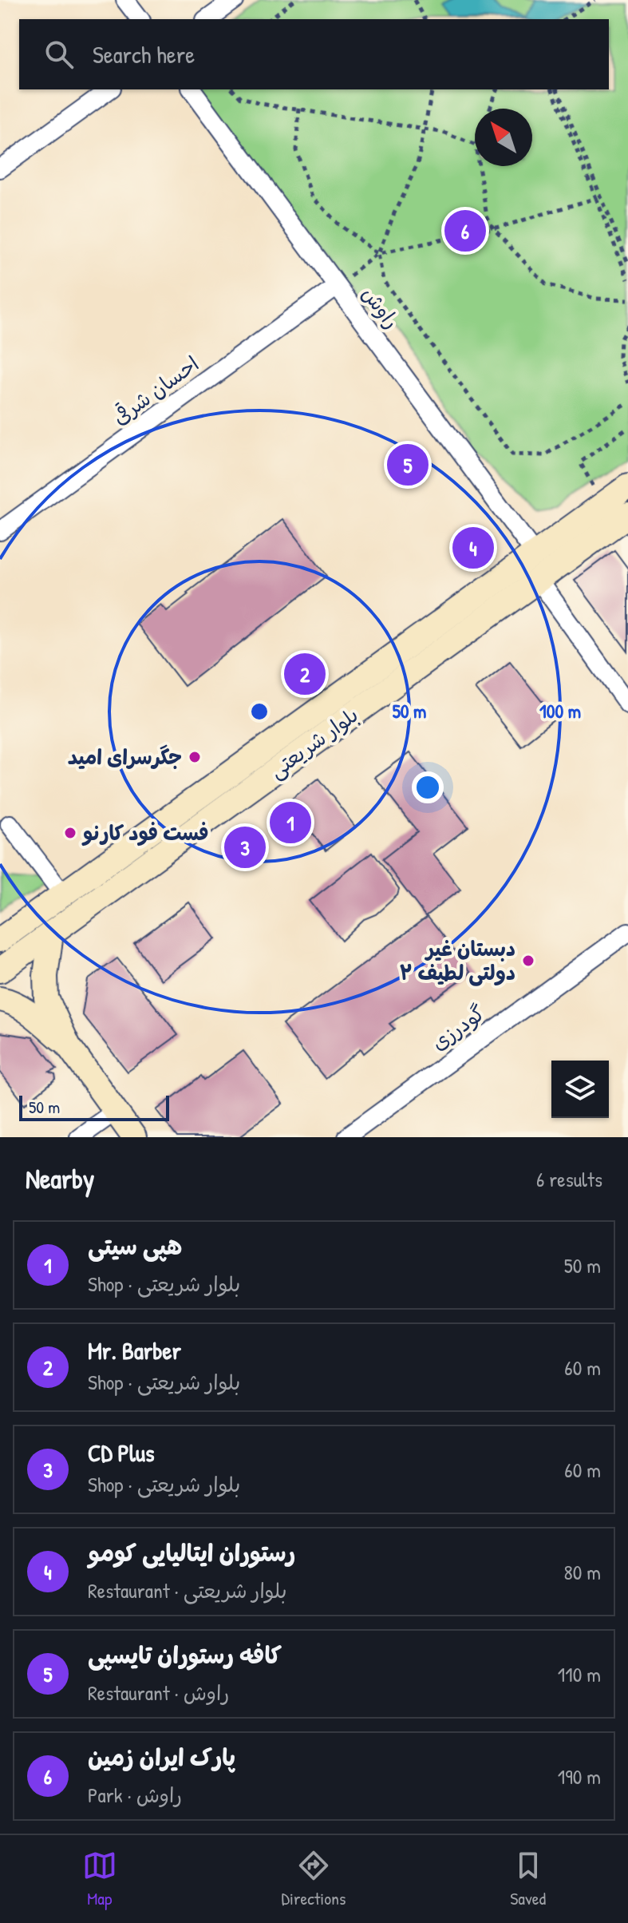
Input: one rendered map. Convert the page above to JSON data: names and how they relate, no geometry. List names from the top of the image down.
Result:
{
  "streets": {
    "main road": ["بلوار شریعتی"],
    "street": ["راوش", "احسان شرقی", "گودرزی"]
  },
  "crossings": [
    ["راوش", "احسان شرقی"],
    ["راوش", "بلوار شریعتی"]
  ],
  "places": ["جگرسرای امید", "فست فود کارنو", "دبستان غیر دولتی لطیف ۲"],
  "scale_bar": "50 m",
  "north": "top left",
  "page": {
    "search": "Search here",
    "pins": [
      "6",
      "5",
      "4",
      "2",
      "1",
      "3"
    ],
    "scale": "50 m",
    "heading": ["Nearby", "6 results"],
    "list": [
      {
        "mark": "1",
        "name": "هپی سیتی",
        "note": "Shop · بلوار شریعتی",
        "value": "50 m"
      },
      {
        "mark": "2",
        "name": "Mr. Barber",
        "note": "Shop · بلوار شریعتی",
        "value": "60 m"
      },
      {
        "mark": "3",
        "name": "CD Plus",
        "note": "Shop · بلوار شریعتی",
        "value": "60 m"
      },
      {
        "mark": "4",
        "name": "رستوران ایتالیایی کومو",
        "note": "Restaurant · بلوار شریعتی",
        "value": "80 m"
      },
      {
        "mark": "5",
        "name": "کافه رستوران تایسپی",
        "note": "Restaurant · راوش",
        "value": "110 m"
      },
      {
        "mark": "6",
        "name": "پارک ایران زمین",
        "note": "Park · راوش",
        "value": "190 m"
      }
    ],
    "nav": ["Map", "Directions", "Saved"]
  },
  "rings": ["50 m", "100 m"]
}
